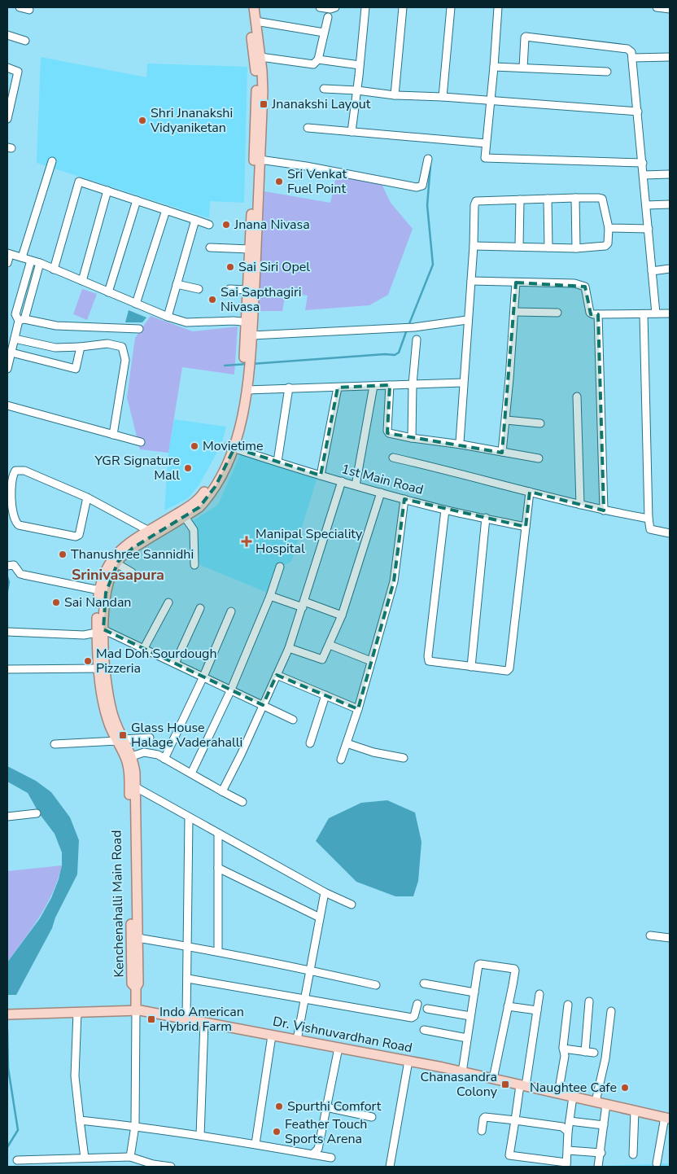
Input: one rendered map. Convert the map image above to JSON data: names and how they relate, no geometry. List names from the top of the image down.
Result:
{
  "streets": {
    "main road": ["Kenchenahalli Main Road", "Dr. Vishnuvardhan Road"],
    "street": ["1st Main Road"]
  },
  "crossings": [
    ["1st Main Road", "Kenchenahalli Main Road"]
  ],
  "districts": ["Srinivasapura"],
  "places": {
    "transit": [
      "Jnanakshi Layout",
      "Glass House Halage Vaderahalli",
      "Indo American Hybrid Farm",
      "Chanasandra Colony"
    ],
    "other": [
      "Shri Jnanakshi Vidyaniketan",
      "Sri Venkat Fuel Point",
      "Jnana Nivasa",
      "Sai Siri Opel",
      "Sai Sapthagiri Nivasa",
      "Movietime",
      "YGR Signature Mall",
      "Thanushree Sannidhi",
      "Sai Nandan",
      "Mad Doh Sourdough Pizzeria",
      "Naughtee Cafe",
      "Spurthi Comfort",
      "Feather Touch Sports Arena"
    ],
    "health": ["Manipal Speciality Hospital"]
  }
}
